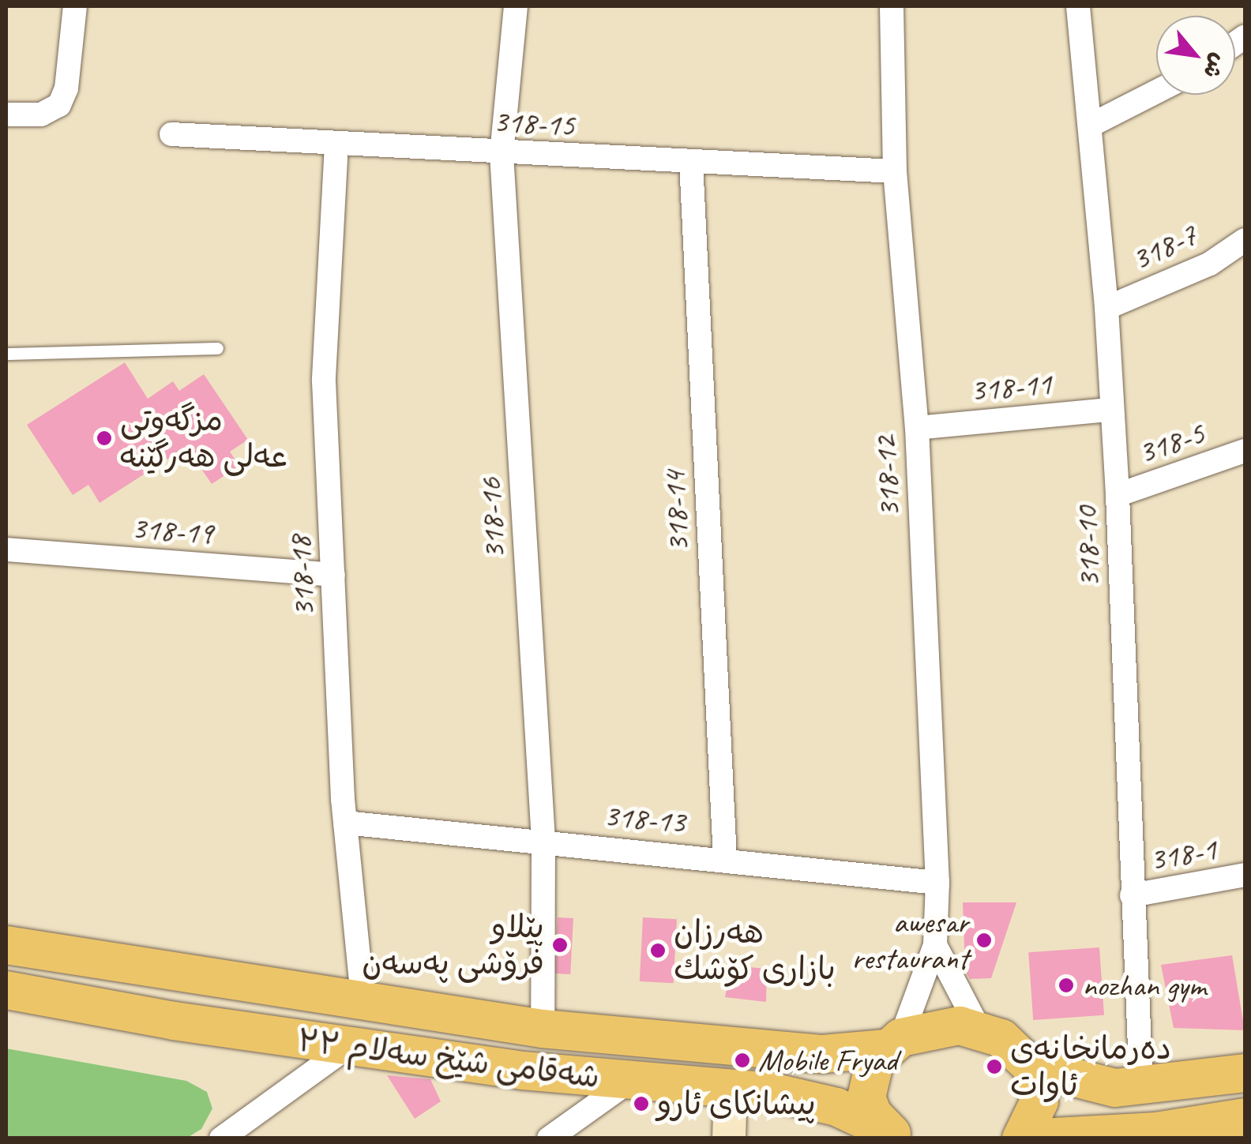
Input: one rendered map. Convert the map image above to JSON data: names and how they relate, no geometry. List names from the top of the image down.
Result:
{
  "streets": {
    "main road": ["شەقامی شێخ سەلام ٣٣"],
    "street": [
      "318-15",
      "318-7",
      "318-11",
      "318-5",
      "318-12",
      "318-14",
      "318-16",
      "318-19",
      "318-10",
      "318-18",
      "318-13",
      "318-1"
    ]
  },
  "crossings": [
    ["318-15", "318-12"],
    ["318-15", "318-14"],
    ["318-15", "318-16"],
    ["318-15", "318-18"],
    ["318-7", "318-10"],
    ["318-11", "318-12"],
    ["318-11", "318-10"],
    ["318-5", "318-10"],
    ["318-12", "318-13"],
    ["318-12", "شەقامی شێخ سەلام ٣٣"],
    ["318-14", "318-13"],
    ["318-16", "318-13"],
    ["318-16", "شەقامی شێخ سەلام ٣٣"],
    ["318-19", "318-18"],
    ["318-10", "318-1"],
    ["318-10", "شەقامی شێخ سەلام ٣٣"],
    ["318-18", "318-13"],
    ["318-18", "شەقامی شێخ سەلام ٣٣"]
  ],
  "places": [
    "مزگەوتی عەلی هەرگێنە",
    "awesar restaurant",
    "پێلاو فرۆشی پەسەن",
    "هەرزان بازاری کۆشك",
    "nozhan gym",
    "Mobile Fryad",
    "دەرمانخانەی ئاوات",
    "پیشانکای ئارو"
  ],
  "north": "bottom right"
}
